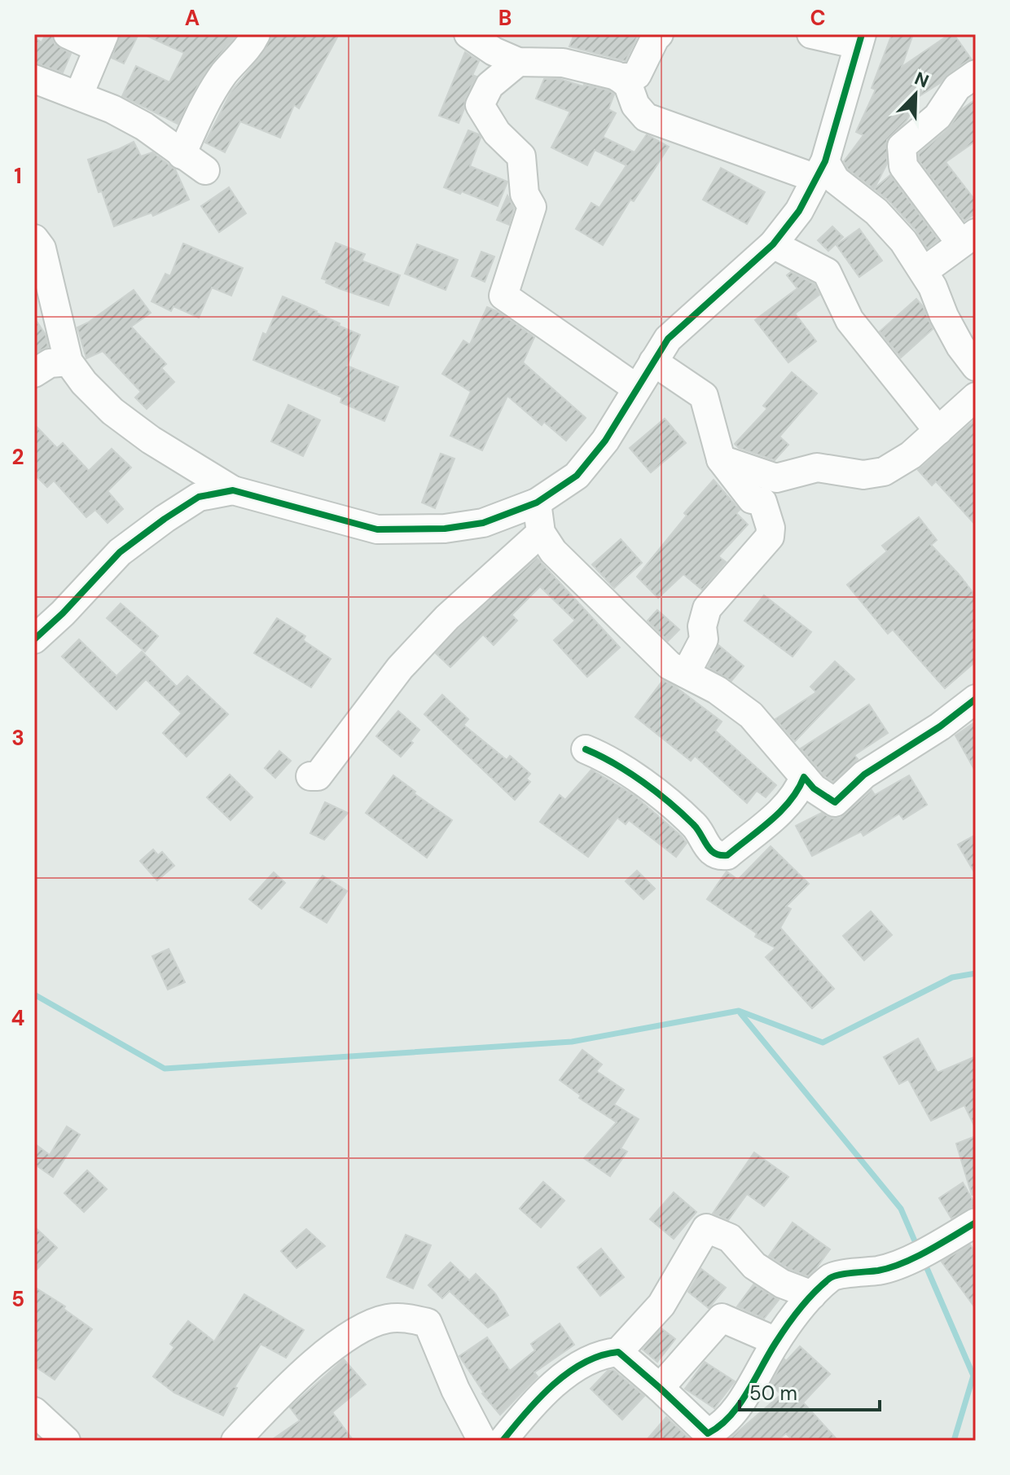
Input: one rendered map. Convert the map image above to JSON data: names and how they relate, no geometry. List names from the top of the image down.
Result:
{
  "scale_bar": "50 m",
  "north": "top right",
  "grid": {
    "columns": ["A", "B", "C"],
    "rows": [
      "1",
      "2",
      "3",
      "4",
      "5"
    ]
  }
}
